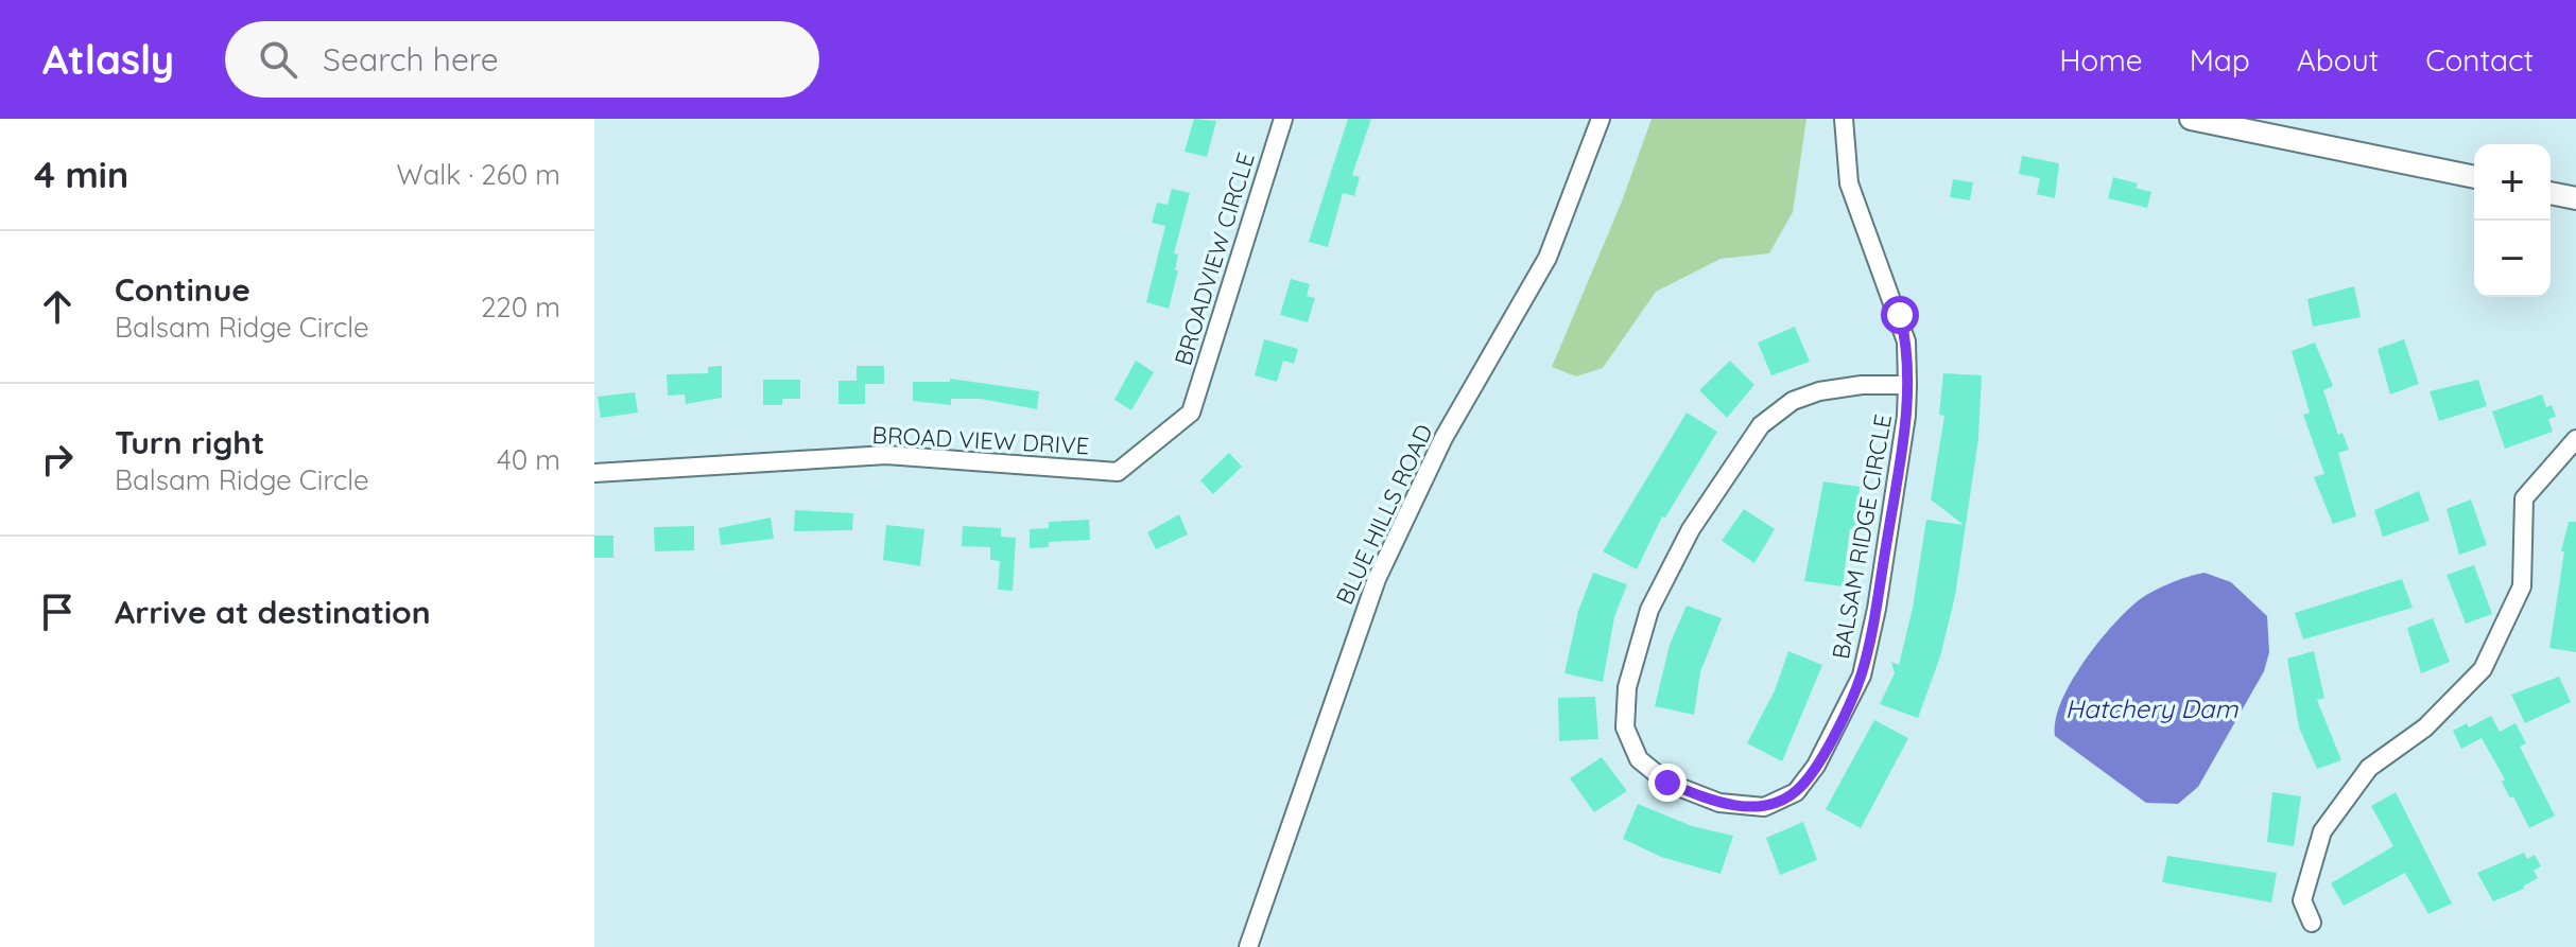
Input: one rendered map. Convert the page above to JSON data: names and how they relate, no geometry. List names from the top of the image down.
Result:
{
  "streets": {
    "street": [
      "BROADVIEW CIRCLE",
      "BROAD VIEW DRIVE",
      "BLUE HILLS ROAD",
      "BALSAM RIDGE CIRCLE"
    ]
  },
  "crossings": [
    ["BROADVIEW CIRCLE", "BROAD VIEW DRIVE"]
  ],
  "water": ["Hatchery Dam"],
  "page": {
    "header": "Atlasly",
    "search": "Search here",
    "nav": [
      "Home",
      "Map",
      "About",
      "Contact"
    ],
    "heading": ["4 min", "Walk · 260 m"],
    "map_buttons": ["+", "−"],
    "list": [
      ["Continue", "Balsam Ridge Circle", "220 m"],
      ["Turn right", "Balsam Ridge Circle", "40 m"],
      "Arrive at destination"
    ]
  }
}
